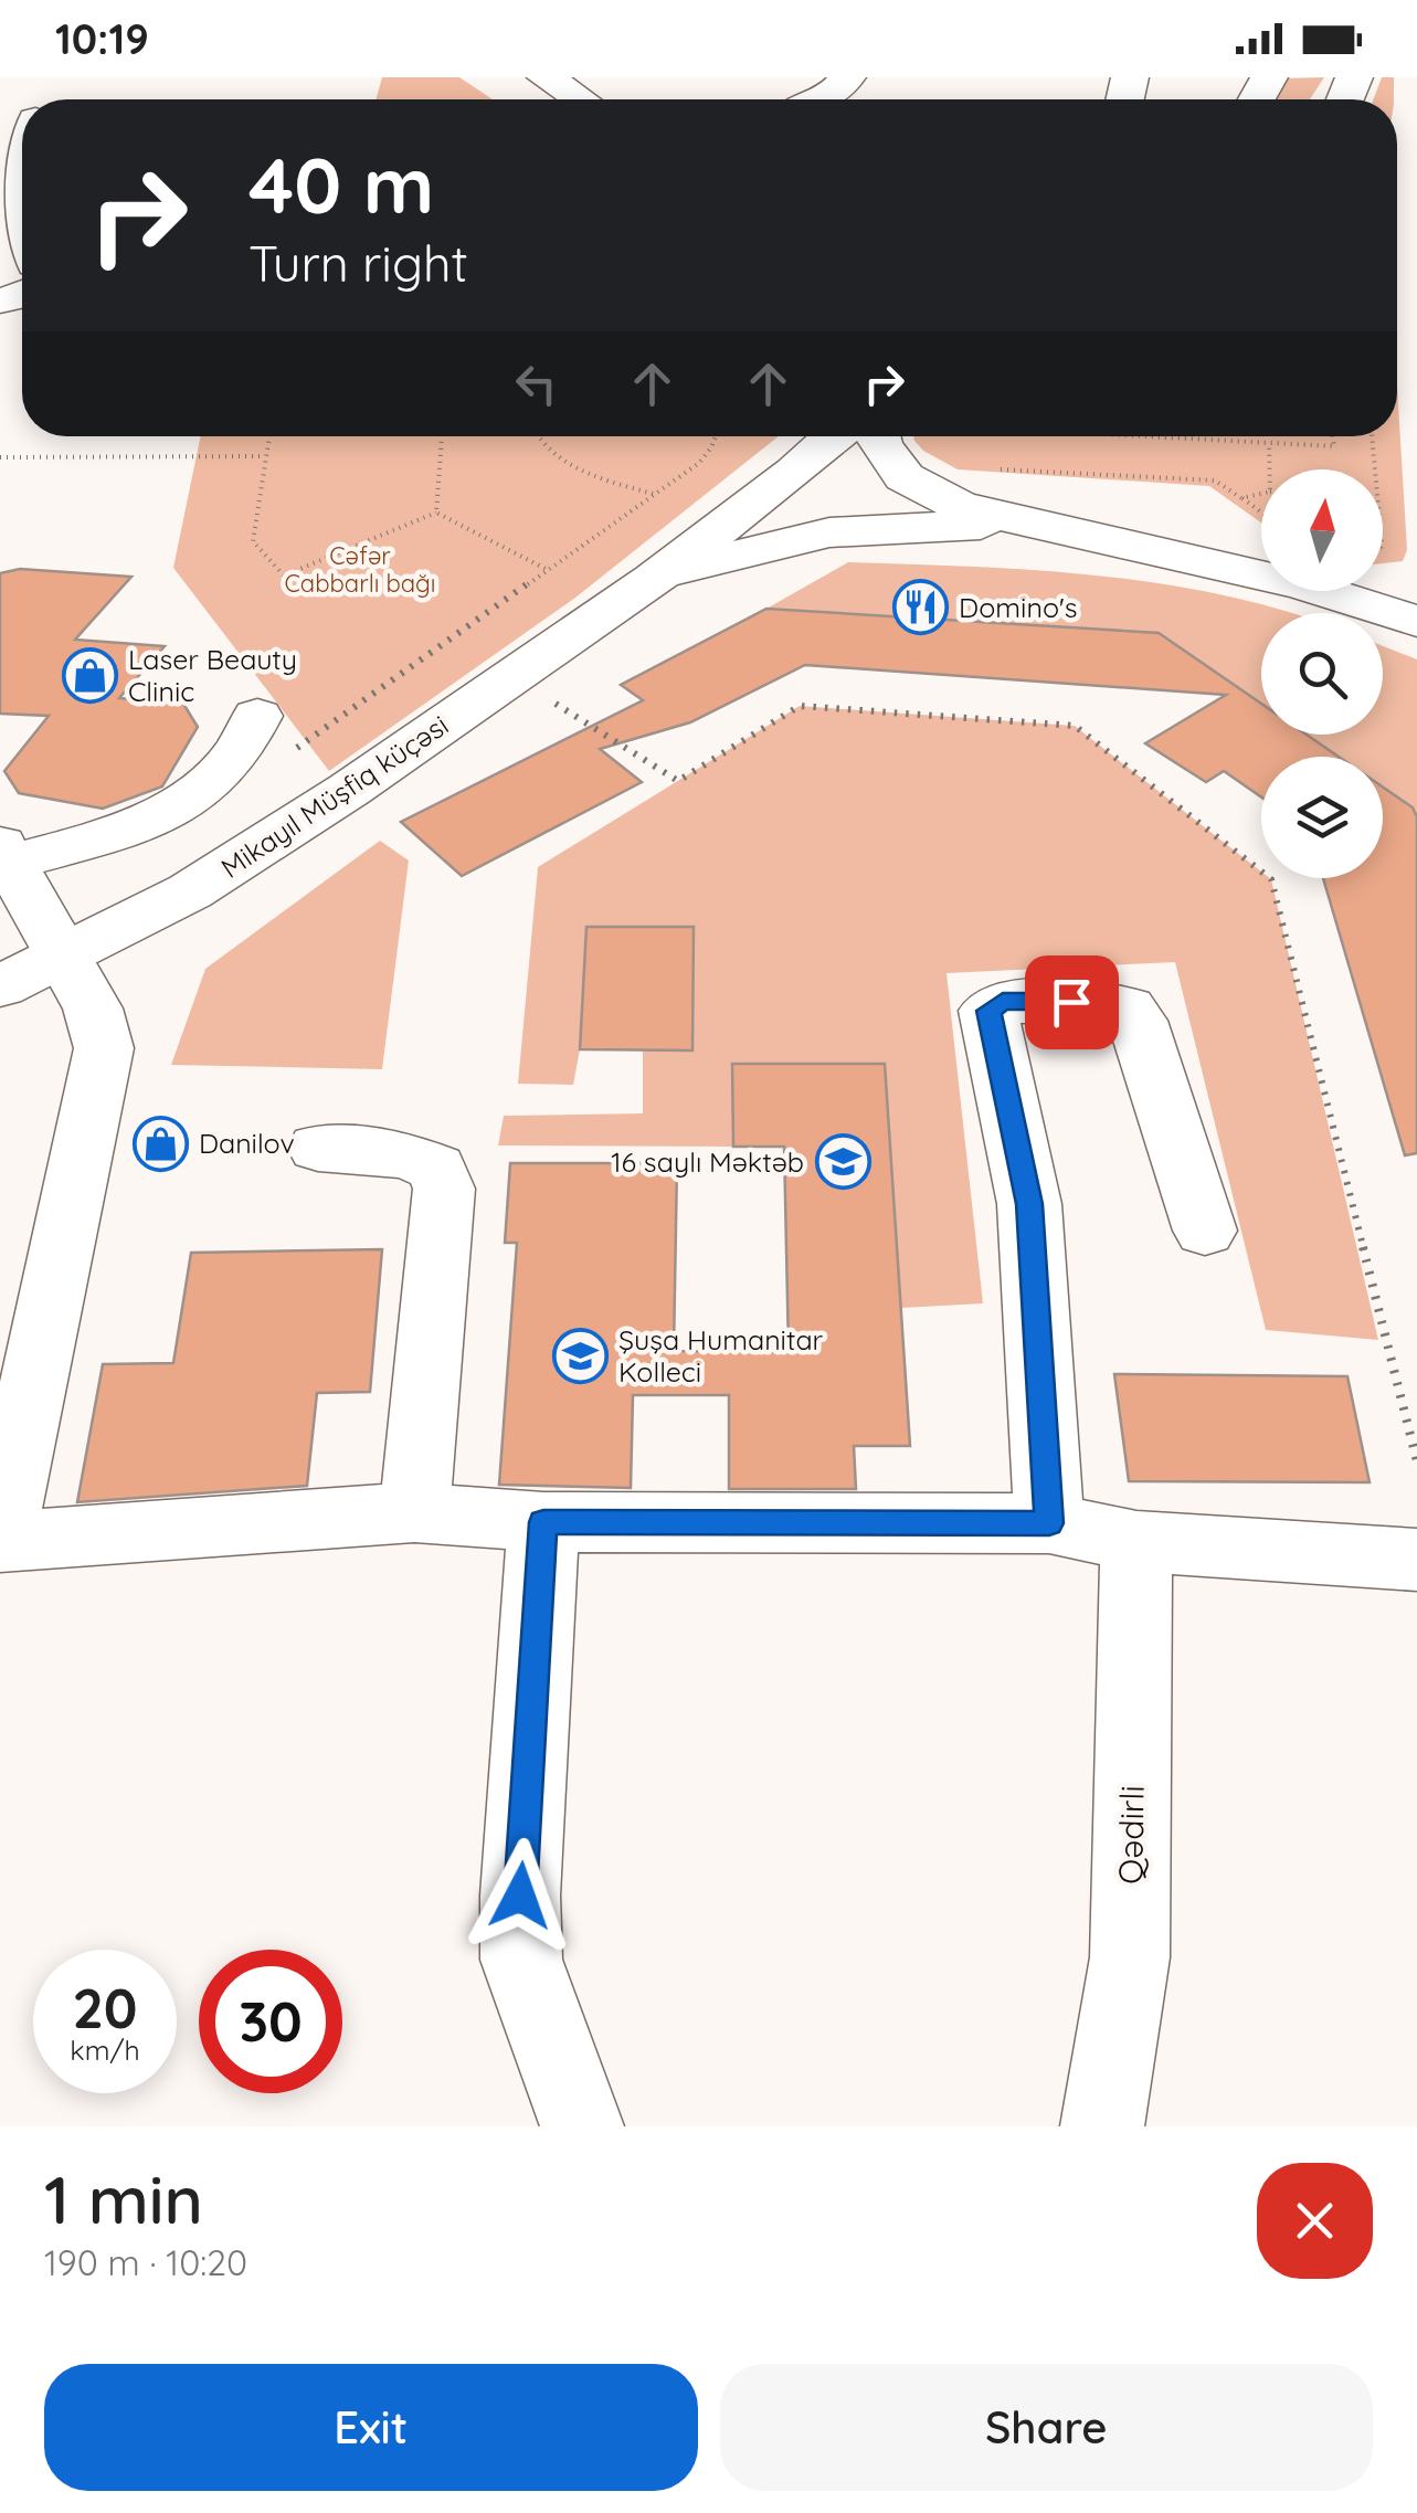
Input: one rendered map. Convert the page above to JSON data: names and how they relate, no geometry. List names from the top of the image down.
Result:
{
  "streets": {
    "main road": ["Mikayıl Müşfiq küçəsi", "Qədirli"]
  },
  "parks": ["Cəfər Cabbarlı bağı"],
  "places": {
    "restaurant": ["Domino's"],
    "shop": ["Laser Beauty Clinic", "Danilov"],
    "school or university": ["16 saylı Məktəb", "Şuşa Humanitar Kolleci"]
  },
  "north": "top",
  "page": {
    "status": "10:19",
    "turn": ["40 m", "Turn right"],
    "speed": "20 km/h",
    "limit": "30",
    "heading": ["1 min", "190 m · 10:20"],
    "buttons": ["Exit", "Share"]
  }
}
